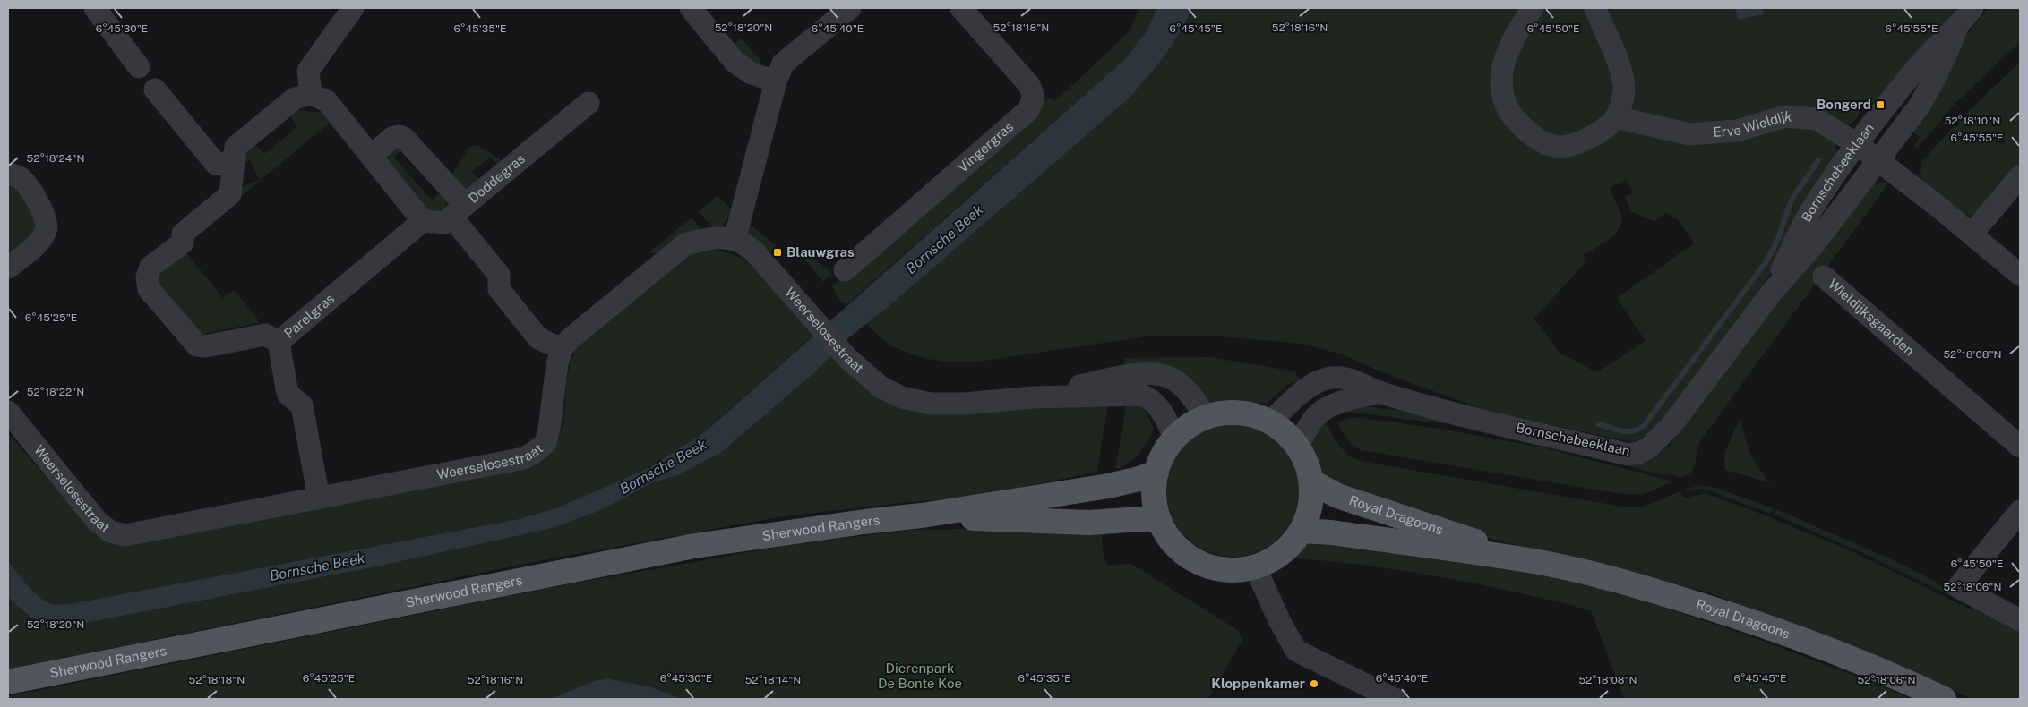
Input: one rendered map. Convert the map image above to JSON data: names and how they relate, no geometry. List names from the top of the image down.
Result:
{
  "streets": {
    "main road": ["Royal Dragoons", "Sherwood Rangers"],
    "street": [
      "Erve Wieldijk",
      "Vingergras",
      "Bornschebeeklaan",
      "Doddegras",
      "Parelgras",
      "Wieldijksgaarden",
      "Weerselosestraat"
    ]
  },
  "crossings": [
    ["Erve Wieldijk", "Bornschebeeklaan"],
    ["Bornschebeeklaan", "Weerselosestraat"],
    ["Bornschebeeklaan", "Royal Dragoons"],
    ["Bornschebeeklaan", "Sherwood Rangers"],
    ["Parelgras", "Weerselosestraat"],
    ["Weerselosestraat", "Royal Dragoons"],
    ["Weerselosestraat", "Sherwood Rangers"],
    ["Royal Dragoons", "Sherwood Rangers"]
  ],
  "water": ["Bornsche Beek"],
  "parks": ["Dierenpark De Bonte Koe"],
  "places": {
    "transit": ["Bongerd", "Blauwgras"],
    "other": ["Kloppenkamer"]
  },
  "coordinates": [
    "52°18'20\"N",
    "52°18'18\"N",
    "52°18'16\"N",
    "6°45'30\"E",
    "6°45'35\"E",
    "6°45'40\"E",
    "6°45'45\"E",
    "6°45'50\"E",
    "6°45'55\"E",
    "52°18'10\"N",
    "52°18'24\"N",
    "6°45'25\"E",
    "52°18'08\"N",
    "52°18'22\"N",
    "52°18'06\"N",
    "52°18'14\"N"
  ]
}
